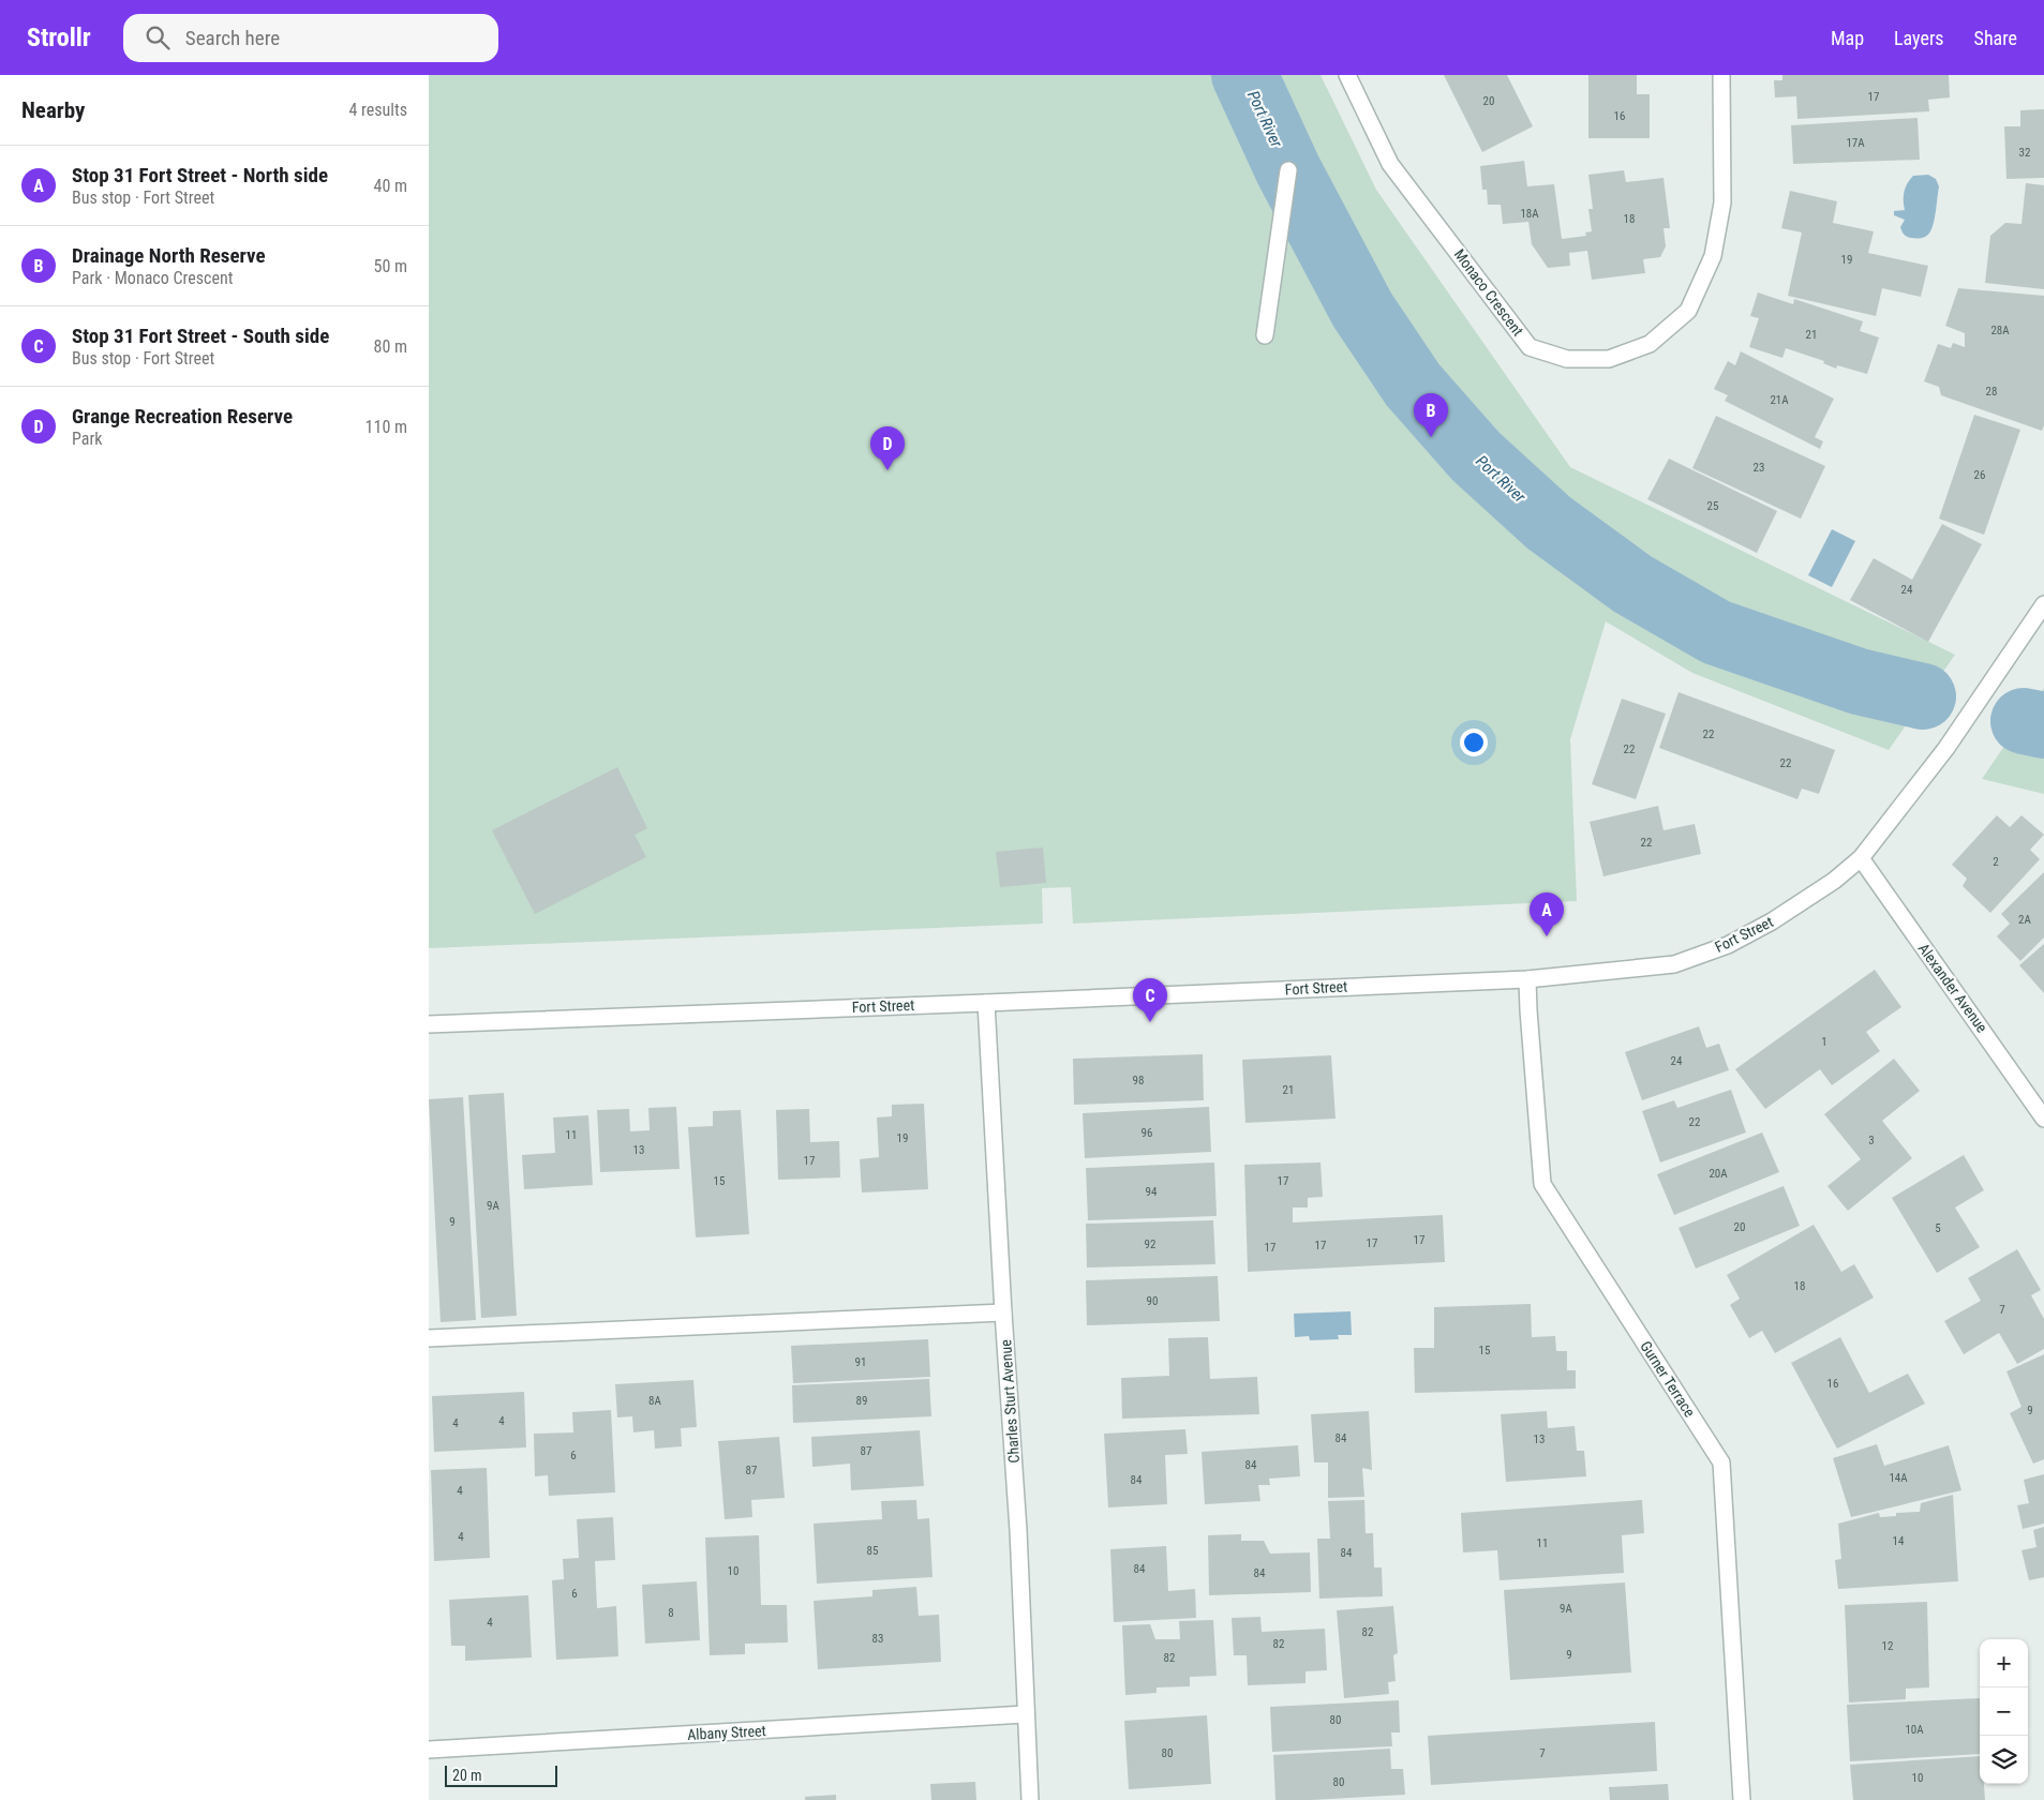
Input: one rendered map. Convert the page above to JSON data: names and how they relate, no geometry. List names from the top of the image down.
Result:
{
  "streets": {
    "street": [
      "Monaco Crescent",
      "Fort Street",
      "Alexander Avenue",
      "Gurner Terrace",
      "Charles Sturt Avenue",
      "Albany Street"
    ]
  },
  "crossings": [
    ["Fort Street", "Alexander Avenue"],
    ["Fort Street", "Gurner Terrace"],
    ["Fort Street", "Charles Sturt Avenue"],
    ["Charles Sturt Avenue", "Albany Street"]
  ],
  "water": ["Port River"],
  "house_numbers": [
    "17",
    "20",
    "16",
    "17A",
    "32",
    "18A",
    "18",
    "19",
    "28A",
    "21",
    "28",
    "21A",
    "23",
    "26",
    "25",
    "24",
    "22",
    "22",
    "22",
    "22",
    "2",
    "2A",
    "1",
    "24",
    "98",
    "21",
    "22",
    "96",
    "11",
    "19",
    "3",
    "13",
    "17",
    "20A",
    "15",
    "17",
    "94",
    "9A",
    "9",
    "20",
    "5",
    "17",
    "17",
    "92",
    "17",
    "17",
    "18",
    "90",
    "7",
    "15",
    "91",
    "16",
    "8A",
    "89",
    "9",
    "4",
    "4",
    "84",
    "13",
    "87",
    "6",
    "84",
    "87",
    "14A",
    "84",
    "4",
    "4",
    "14",
    "11",
    "85",
    "84",
    "84",
    "10",
    "84",
    "6",
    "9A",
    "8",
    "4",
    "82",
    "83",
    "82",
    "12",
    "9",
    "82",
    "80",
    "10A",
    "80",
    "7",
    "10",
    "80"
  ],
  "scale_bar": "20 m",
  "page": {
    "header": "Strollr",
    "search": "Search here",
    "nav": ["Map", "Layers", "Share"],
    "heading": ["Nearby", "4 results"],
    "list": [
      {
        "mark": "A",
        "name": "Stop 31 Fort Street - North side",
        "note": "Bus stop · Fort Street",
        "value": "40 m"
      },
      {
        "mark": "B",
        "name": "Drainage North Reserve",
        "note": "Park · Monaco Crescent",
        "value": "50 m"
      },
      {
        "mark": "C",
        "name": "Stop 31 Fort Street - South side",
        "note": "Bus stop · Fort Street",
        "value": "80 m"
      },
      {
        "mark": "D",
        "name": "Grange Recreation Reserve",
        "note": "Park",
        "value": "110 m"
      }
    ],
    "pins": [
      "B",
      "D",
      "A",
      "C"
    ],
    "map_buttons": ["+", "−"],
    "scale": "20 m"
  }
}
